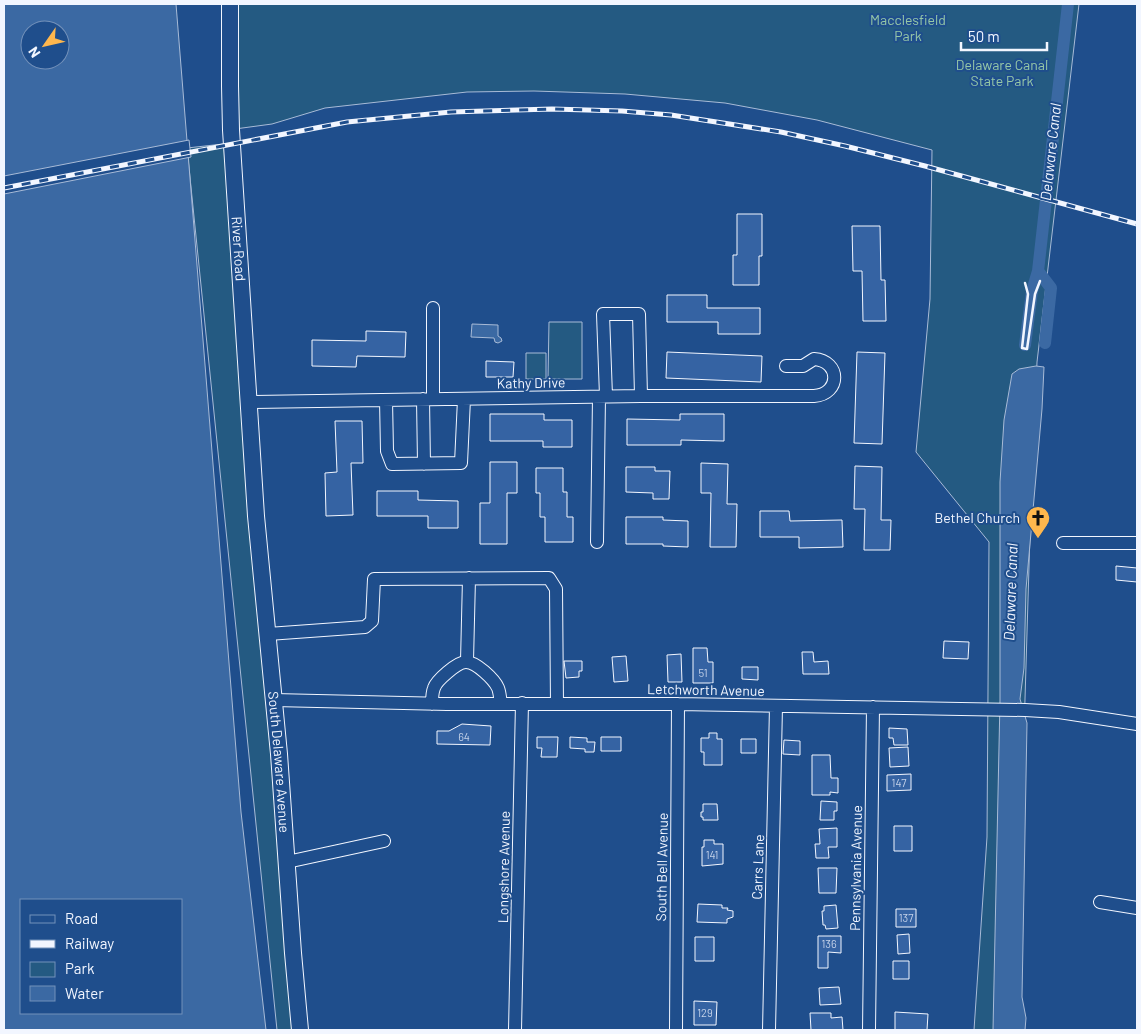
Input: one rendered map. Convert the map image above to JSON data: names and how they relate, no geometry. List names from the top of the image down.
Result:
{
  "streets": {
    "main road": ["River Road", "South Delaware Avenue"],
    "street": [
      "Kathy Drive",
      "Letchworth Avenue",
      "Longshore Avenue",
      "South Bell Avenue",
      "Carrs Lane",
      "Pennsylvania Avenue"
    ]
  },
  "crossings": [
    ["River Road", "Kathy Drive"],
    ["River Road", "South Delaware Avenue"],
    ["Letchworth Avenue", "South Delaware Avenue"],
    ["Letchworth Avenue", "Longshore Avenue"],
    ["Letchworth Avenue", "South Bell Avenue"],
    ["Letchworth Avenue", "Carrs Lane"],
    ["Letchworth Avenue", "Pennsylvania Avenue"]
  ],
  "water": ["Delaware Canal"],
  "parks": ["Macclesfield Park", "Delaware Canal State Park"],
  "places": {
    "church": ["Bethel Church"]
  },
  "house_numbers": [
    "51",
    "64",
    "147",
    "141",
    "137",
    "136",
    "129"
  ],
  "legend": [
    "Road",
    "Railway",
    "Park",
    "Water"
  ],
  "scale_bar": "50 m",
  "north": "bottom left"
}
